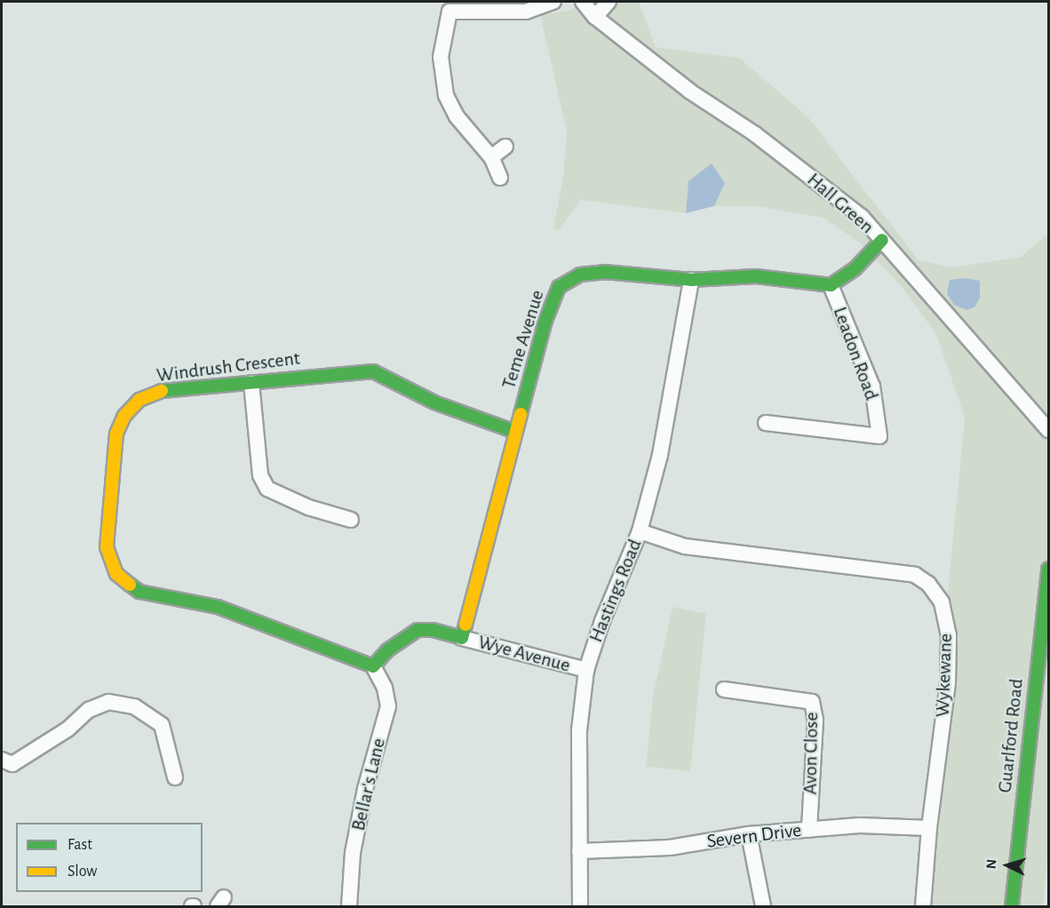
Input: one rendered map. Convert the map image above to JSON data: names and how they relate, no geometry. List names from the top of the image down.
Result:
{
  "streets": {
    "street": [
      "Hall Green",
      "Teme Avenue",
      "Leadon Road",
      "Windrush Crescent",
      "Hastings Road",
      "Wye Avenue",
      "Wykewane",
      "Guarlford Road",
      "Avon Close",
      "Bellar's Lane",
      "Severn Drive"
    ]
  },
  "crossings": [
    ["Teme Avenue", "Leadon Road"],
    ["Teme Avenue", "Windrush Crescent"],
    ["Teme Avenue", "Hastings Road"],
    ["Teme Avenue", "Wye Avenue"],
    ["Windrush Crescent", "Bellar's Lane"],
    ["Hastings Road", "Wye Avenue"],
    ["Hastings Road", "Wykewane"],
    ["Hastings Road", "Severn Drive"],
    ["Wykewane", "Severn Drive"],
    ["Avon Close", "Severn Drive"]
  ],
  "legend": ["Fast", "Slow"],
  "north": "left"
}
